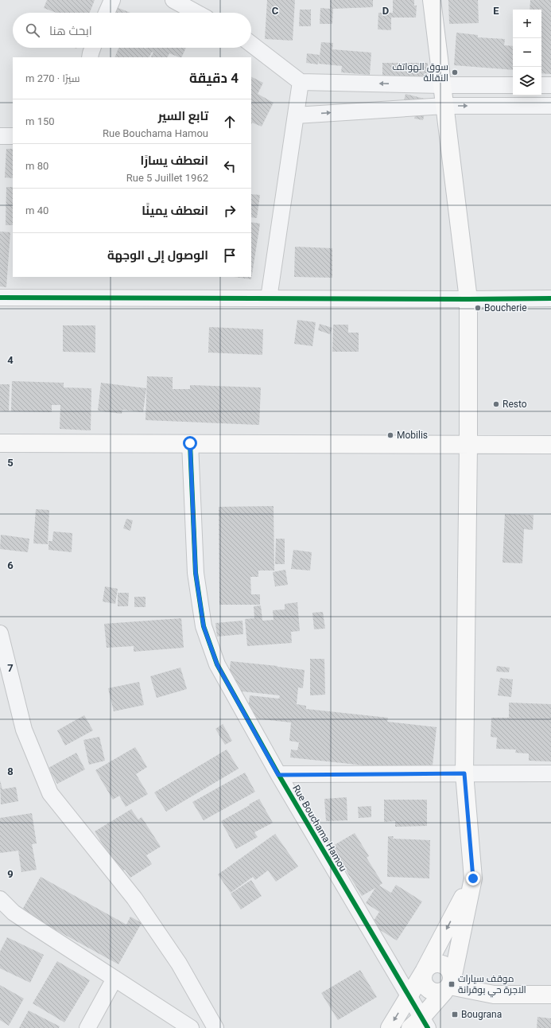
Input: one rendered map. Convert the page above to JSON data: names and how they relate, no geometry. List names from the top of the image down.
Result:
{
  "streets": {
    "street": ["Rue Bouchama Hamou"]
  },
  "places": {
    "other": [
      "سوق الهواتف النقالة",
      "Boucherie",
      "Resto",
      "Mobilis"
    ],
    "transit": ["موقف سيارات الاجرة حي بوقرانة", "Bougrana"]
  },
  "page": {
    "map_buttons": ["+", "−"],
    "search": "ابحث هنا",
    "heading": ["4 دقيقة", "سيرًا · 270 m"],
    "list": [
      ["تابع السير", "Rue Bouchama Hamou", "150 m"],
      ["انعطف يسارًا", "Rue 5 Juillet 1962", "80 m"],
      ["انعطف يمينًا", "40 m"],
      "الوصول إلى الوجهة"
    ]
  },
  "grid": {
    "columns": ["C", "D", "E"],
    "rows": [
      "4",
      "5",
      "6",
      "7",
      "8",
      "9"
    ]
  }
}
